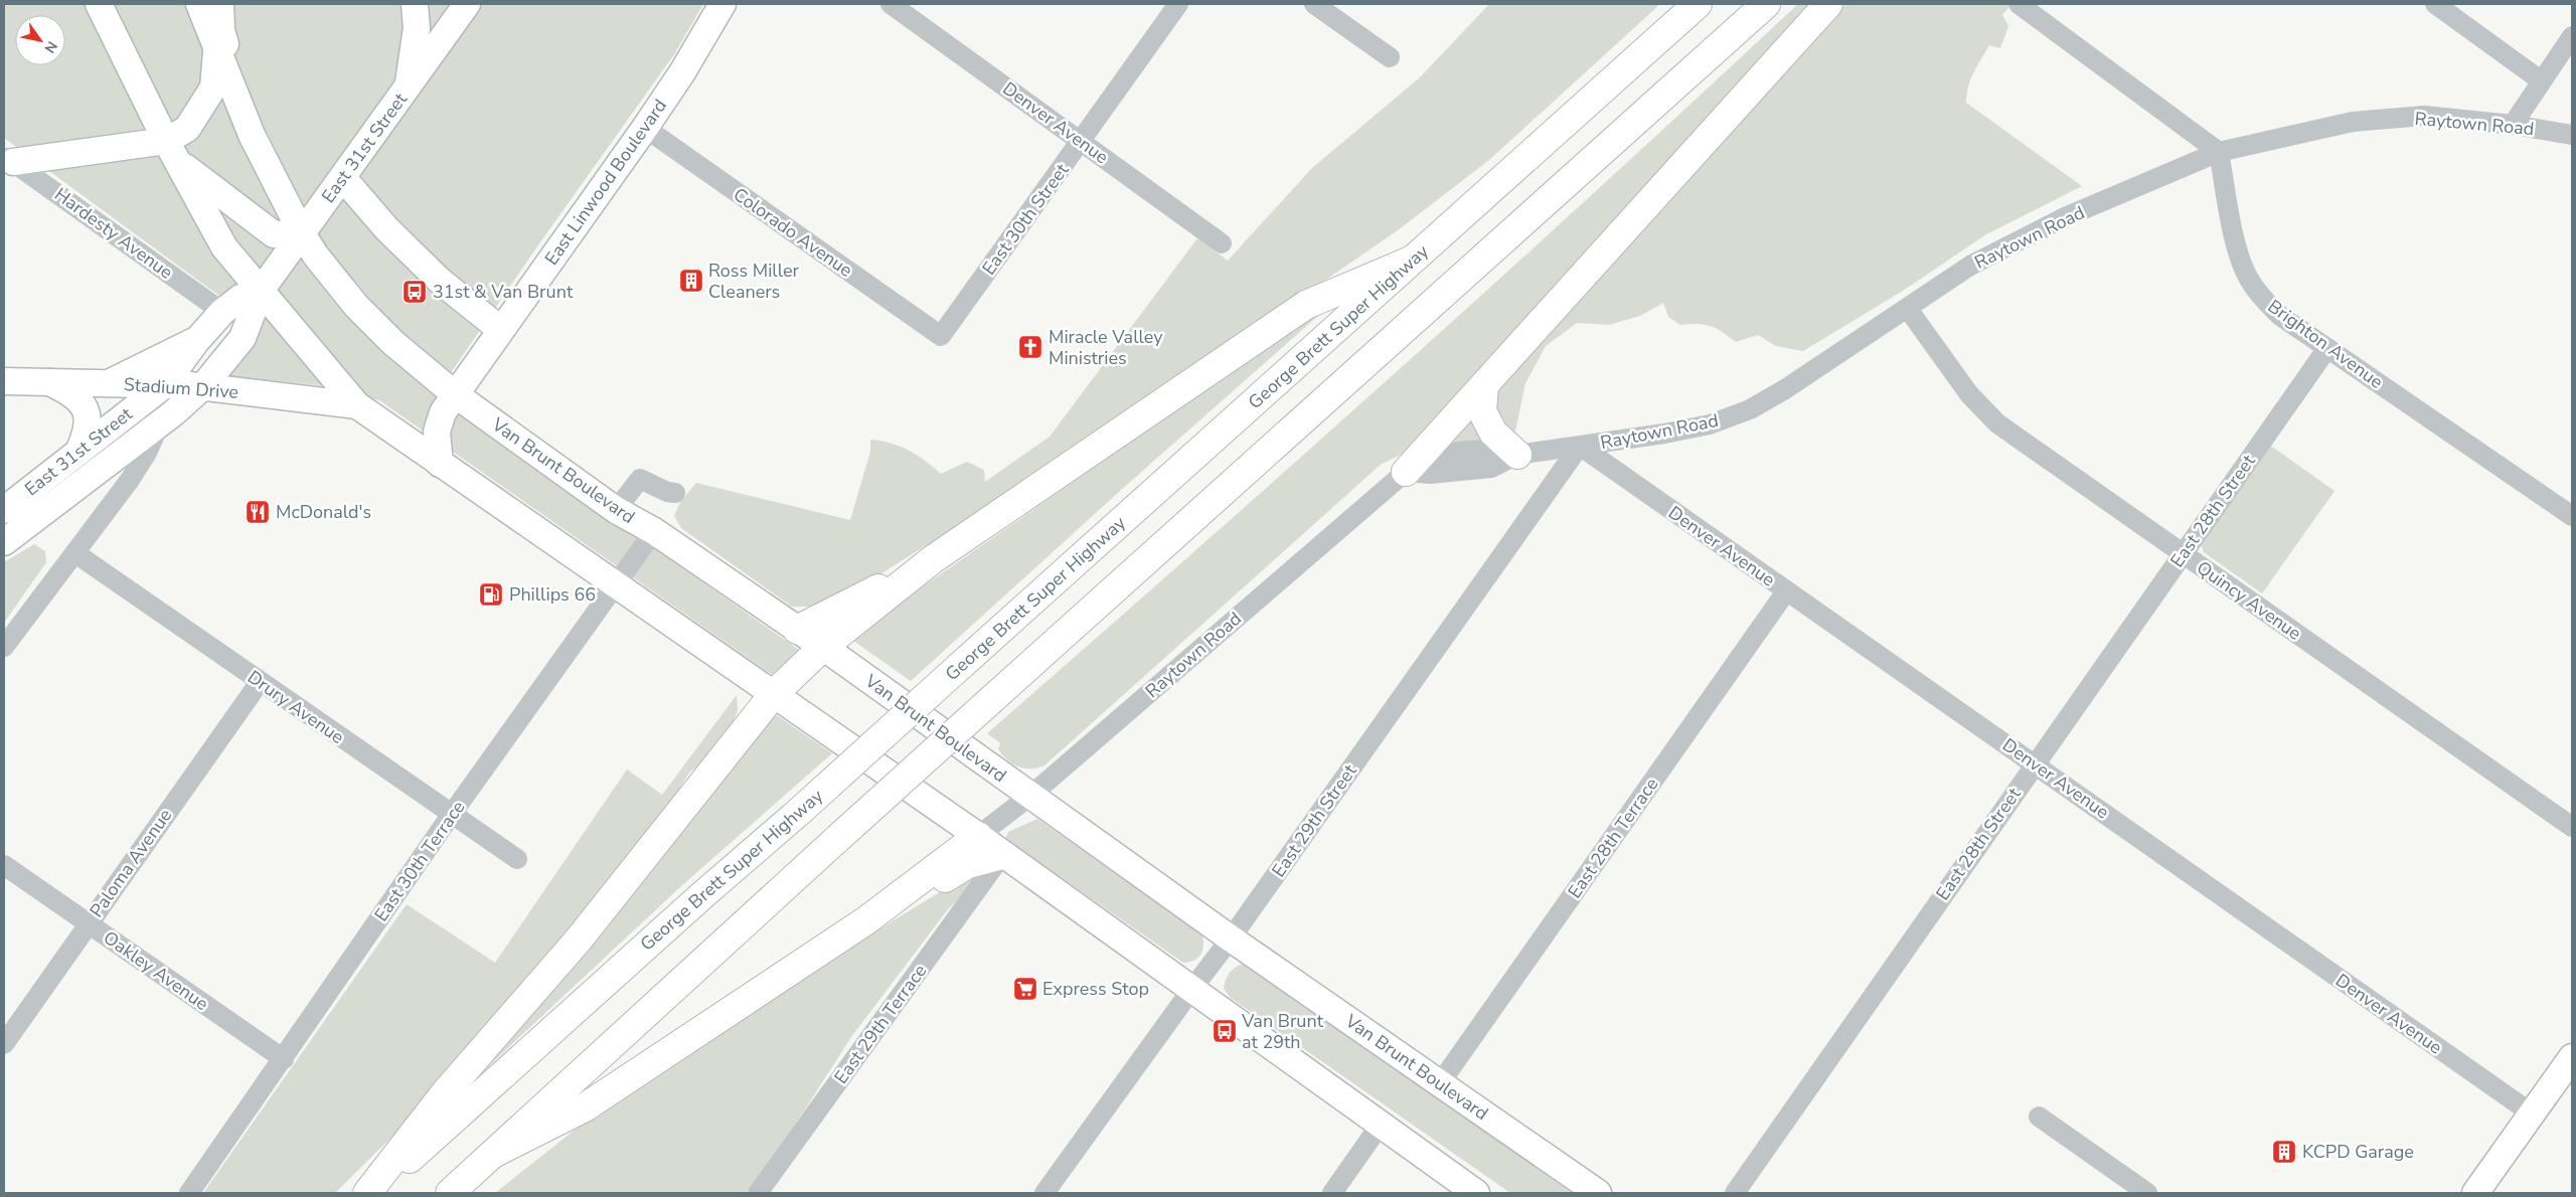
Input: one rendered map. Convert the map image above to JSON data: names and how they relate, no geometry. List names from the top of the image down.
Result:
{
  "streets": {
    "highway": ["George Brett Super Highway"],
    "main road": [
      "East 31st Street",
      "East Linwood Boulevard",
      "Stadium Drive",
      "Van Brunt Boulevard"
    ],
    "street": [
      "Denver Avenue",
      "Raytown Road",
      "East 30th Street",
      "Colorado Avenue",
      "Hardesty Avenue",
      "Brighton Avenue",
      "East 28th Street",
      "Quincy Avenue",
      "Drury Avenue",
      "East 29th Street",
      "East 28th Terrace",
      "East 30th Terrace",
      "Paloma Avenue",
      "Oakley Avenue",
      "East 29th Terrace"
    ]
  },
  "crossings": [
    ["Denver Avenue", "Raytown Road"],
    ["Denver Avenue", "East 30th Street"],
    ["Denver Avenue", "East 28th Street"],
    ["Denver Avenue", "East 29th Street"],
    ["Denver Avenue", "East 28th Terrace"],
    ["Raytown Road", "Brighton Avenue"],
    ["Raytown Road", "Van Brunt Boulevard"],
    ["Raytown Road", "Quincy Avenue"],
    ["Raytown Road", "East 29th Street"],
    ["East 31st Street", "Hardesty Avenue"],
    ["East 31st Street", "Stadium Drive"],
    ["East 31st Street", "Van Brunt Boulevard"],
    ["East 31st Street", "Drury Avenue"],
    ["East Linwood Boulevard", "Colorado Avenue"],
    ["East Linwood Boulevard", "Van Brunt Boulevard"],
    ["East 30th Street", "Colorado Avenue"],
    ["Brighton Avenue", "East 28th Street"],
    ["Van Brunt Boulevard", "East 29th Street"],
    ["Van Brunt Boulevard", "East 28th Terrace"],
    ["Van Brunt Boulevard", "East 30th Terrace"],
    ["East 28th Street", "Quincy Avenue"],
    ["Drury Avenue", "East 30th Terrace"],
    ["Drury Avenue", "Paloma Avenue"],
    ["East 30th Terrace", "Oakley Avenue"],
    ["Paloma Avenue", "Oakley Avenue"]
  ],
  "places": {
    "building": ["Ross Miller Cleaners", "KCPD Garage"],
    "bus stop": ["31st & Van Brunt", "Van Brunt at 29th"],
    "church": ["Miracle Valley Ministries"],
    "restaurant": ["McDonald's"],
    "fuel station": ["Phillips 66"],
    "supermarket": ["Express Stop"]
  },
  "north": "bottom right"
}
